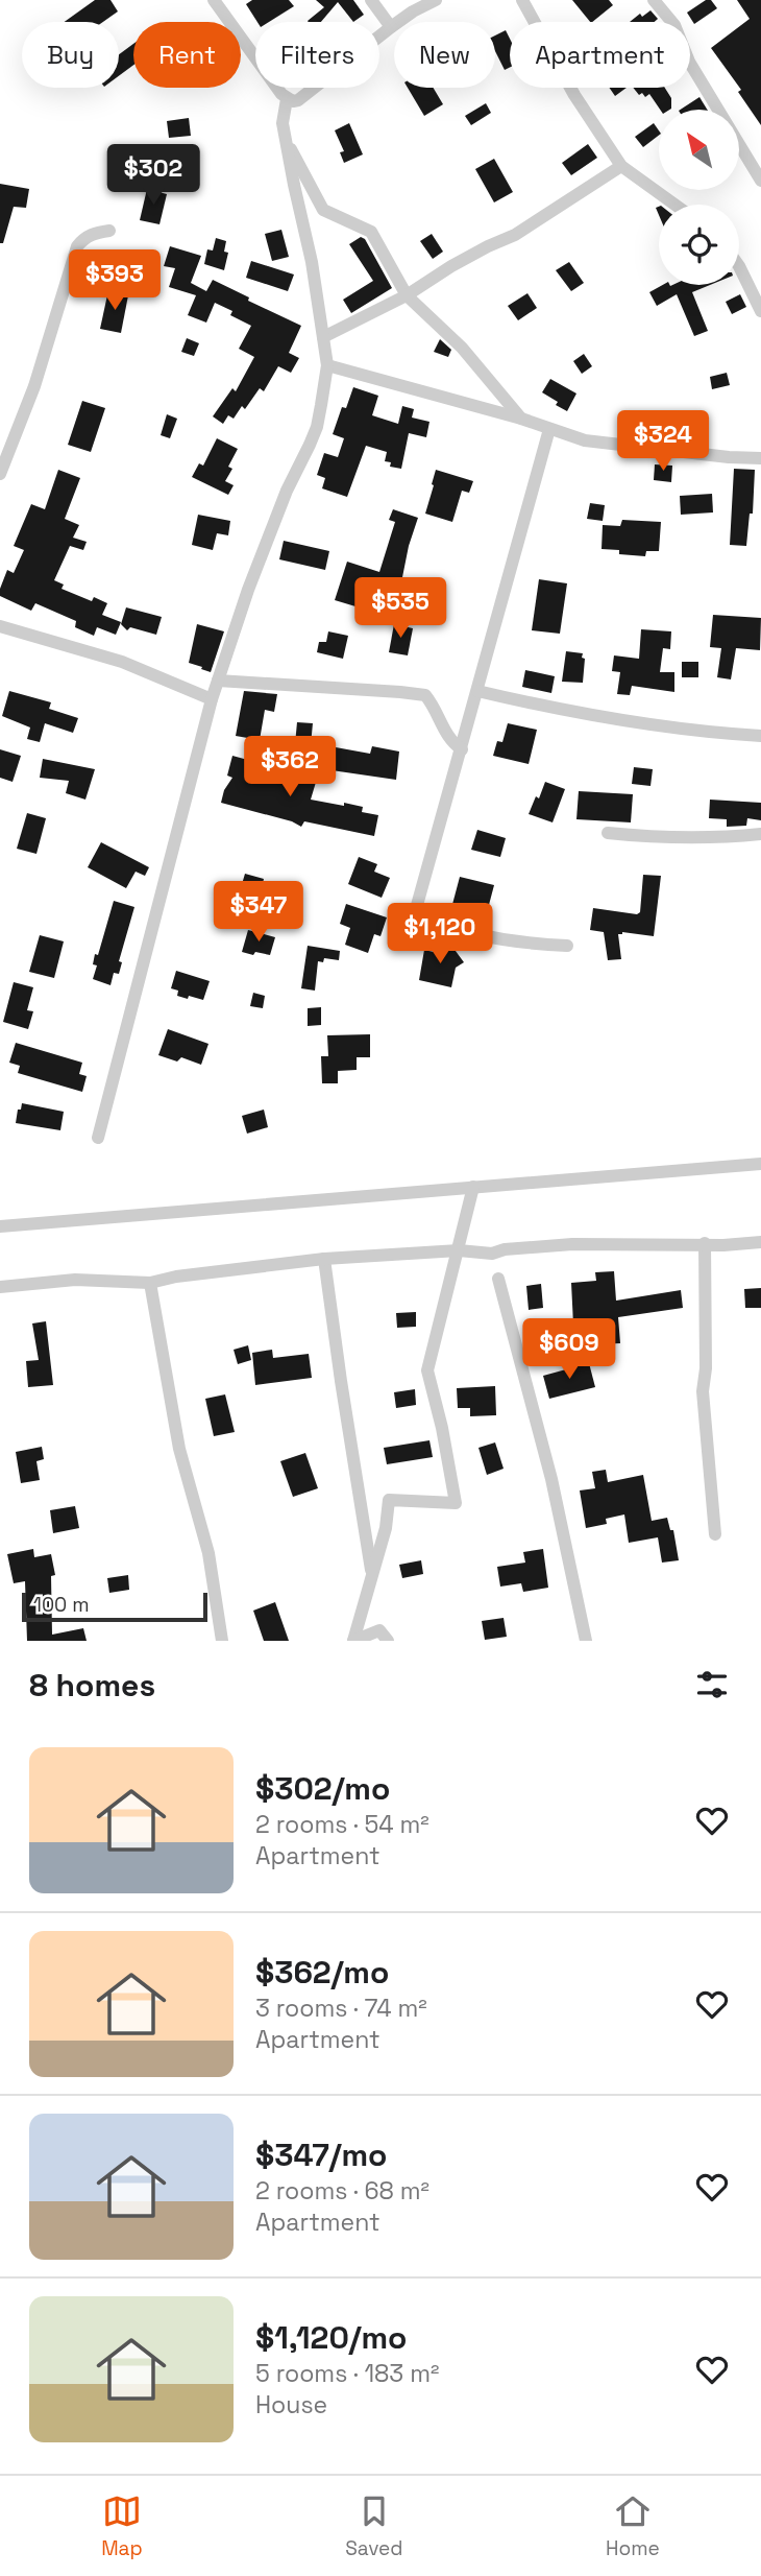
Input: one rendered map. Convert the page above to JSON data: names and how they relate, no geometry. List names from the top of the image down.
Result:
{
  "scale_bar": "100 m",
  "north": "top left",
  "page": {
    "chip": [
      "Buy",
      "Rent",
      "Filters",
      "New",
      "Apartment"
    ],
    "price": [
      "$302",
      "$393",
      "$324",
      "$535",
      "$362",
      "$347",
      "$1,120",
      "$609"
    ],
    "scale": "100 m",
    "heading": "8 homes",
    "list": [
      {
        "name": "$302/mo",
        "note": "2 rooms · 54 m² · Apartment"
      },
      {
        "name": "$362/mo",
        "note": "3 rooms · 74 m² · Apartment"
      },
      {
        "name": "$347/mo",
        "note": "2 rooms · 68 m² · Apartment"
      },
      {
        "name": "$1,120/mo",
        "note": "5 rooms · 183 m² · House"
      }
    ],
    "tabs": ["Map", "Saved", "Home"]
  }
}
